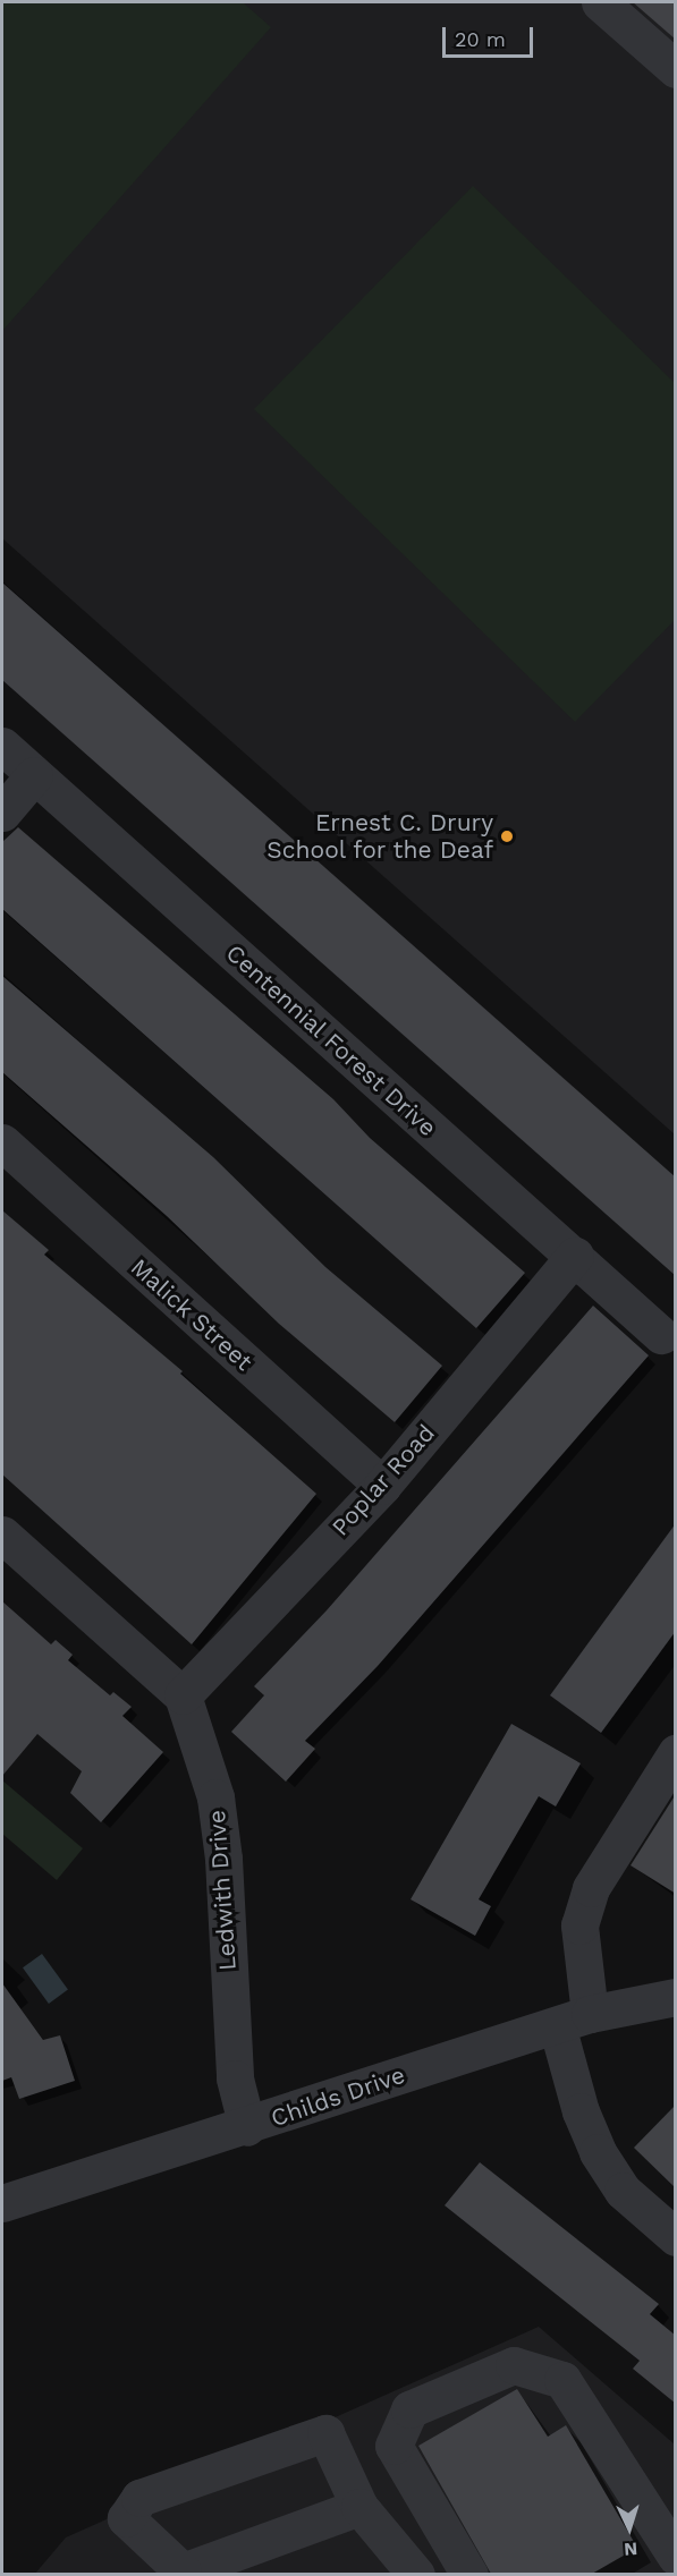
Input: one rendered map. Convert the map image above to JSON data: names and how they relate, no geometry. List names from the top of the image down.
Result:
{
  "streets": {
    "street": [
      "Centennial Forest Drive",
      "Malick Street",
      "Poplar Road",
      "Ledwith Drive",
      "Childs Drive"
    ]
  },
  "crossings": [
    ["Centennial Forest Drive", "Poplar Road"],
    ["Malick Street", "Poplar Road"],
    ["Poplar Road", "Ledwith Drive"],
    ["Ledwith Drive", "Childs Drive"]
  ],
  "places": ["Ernest C. Drury School for the Deaf"],
  "scale_bar": "20 m",
  "north": "bottom"
}
